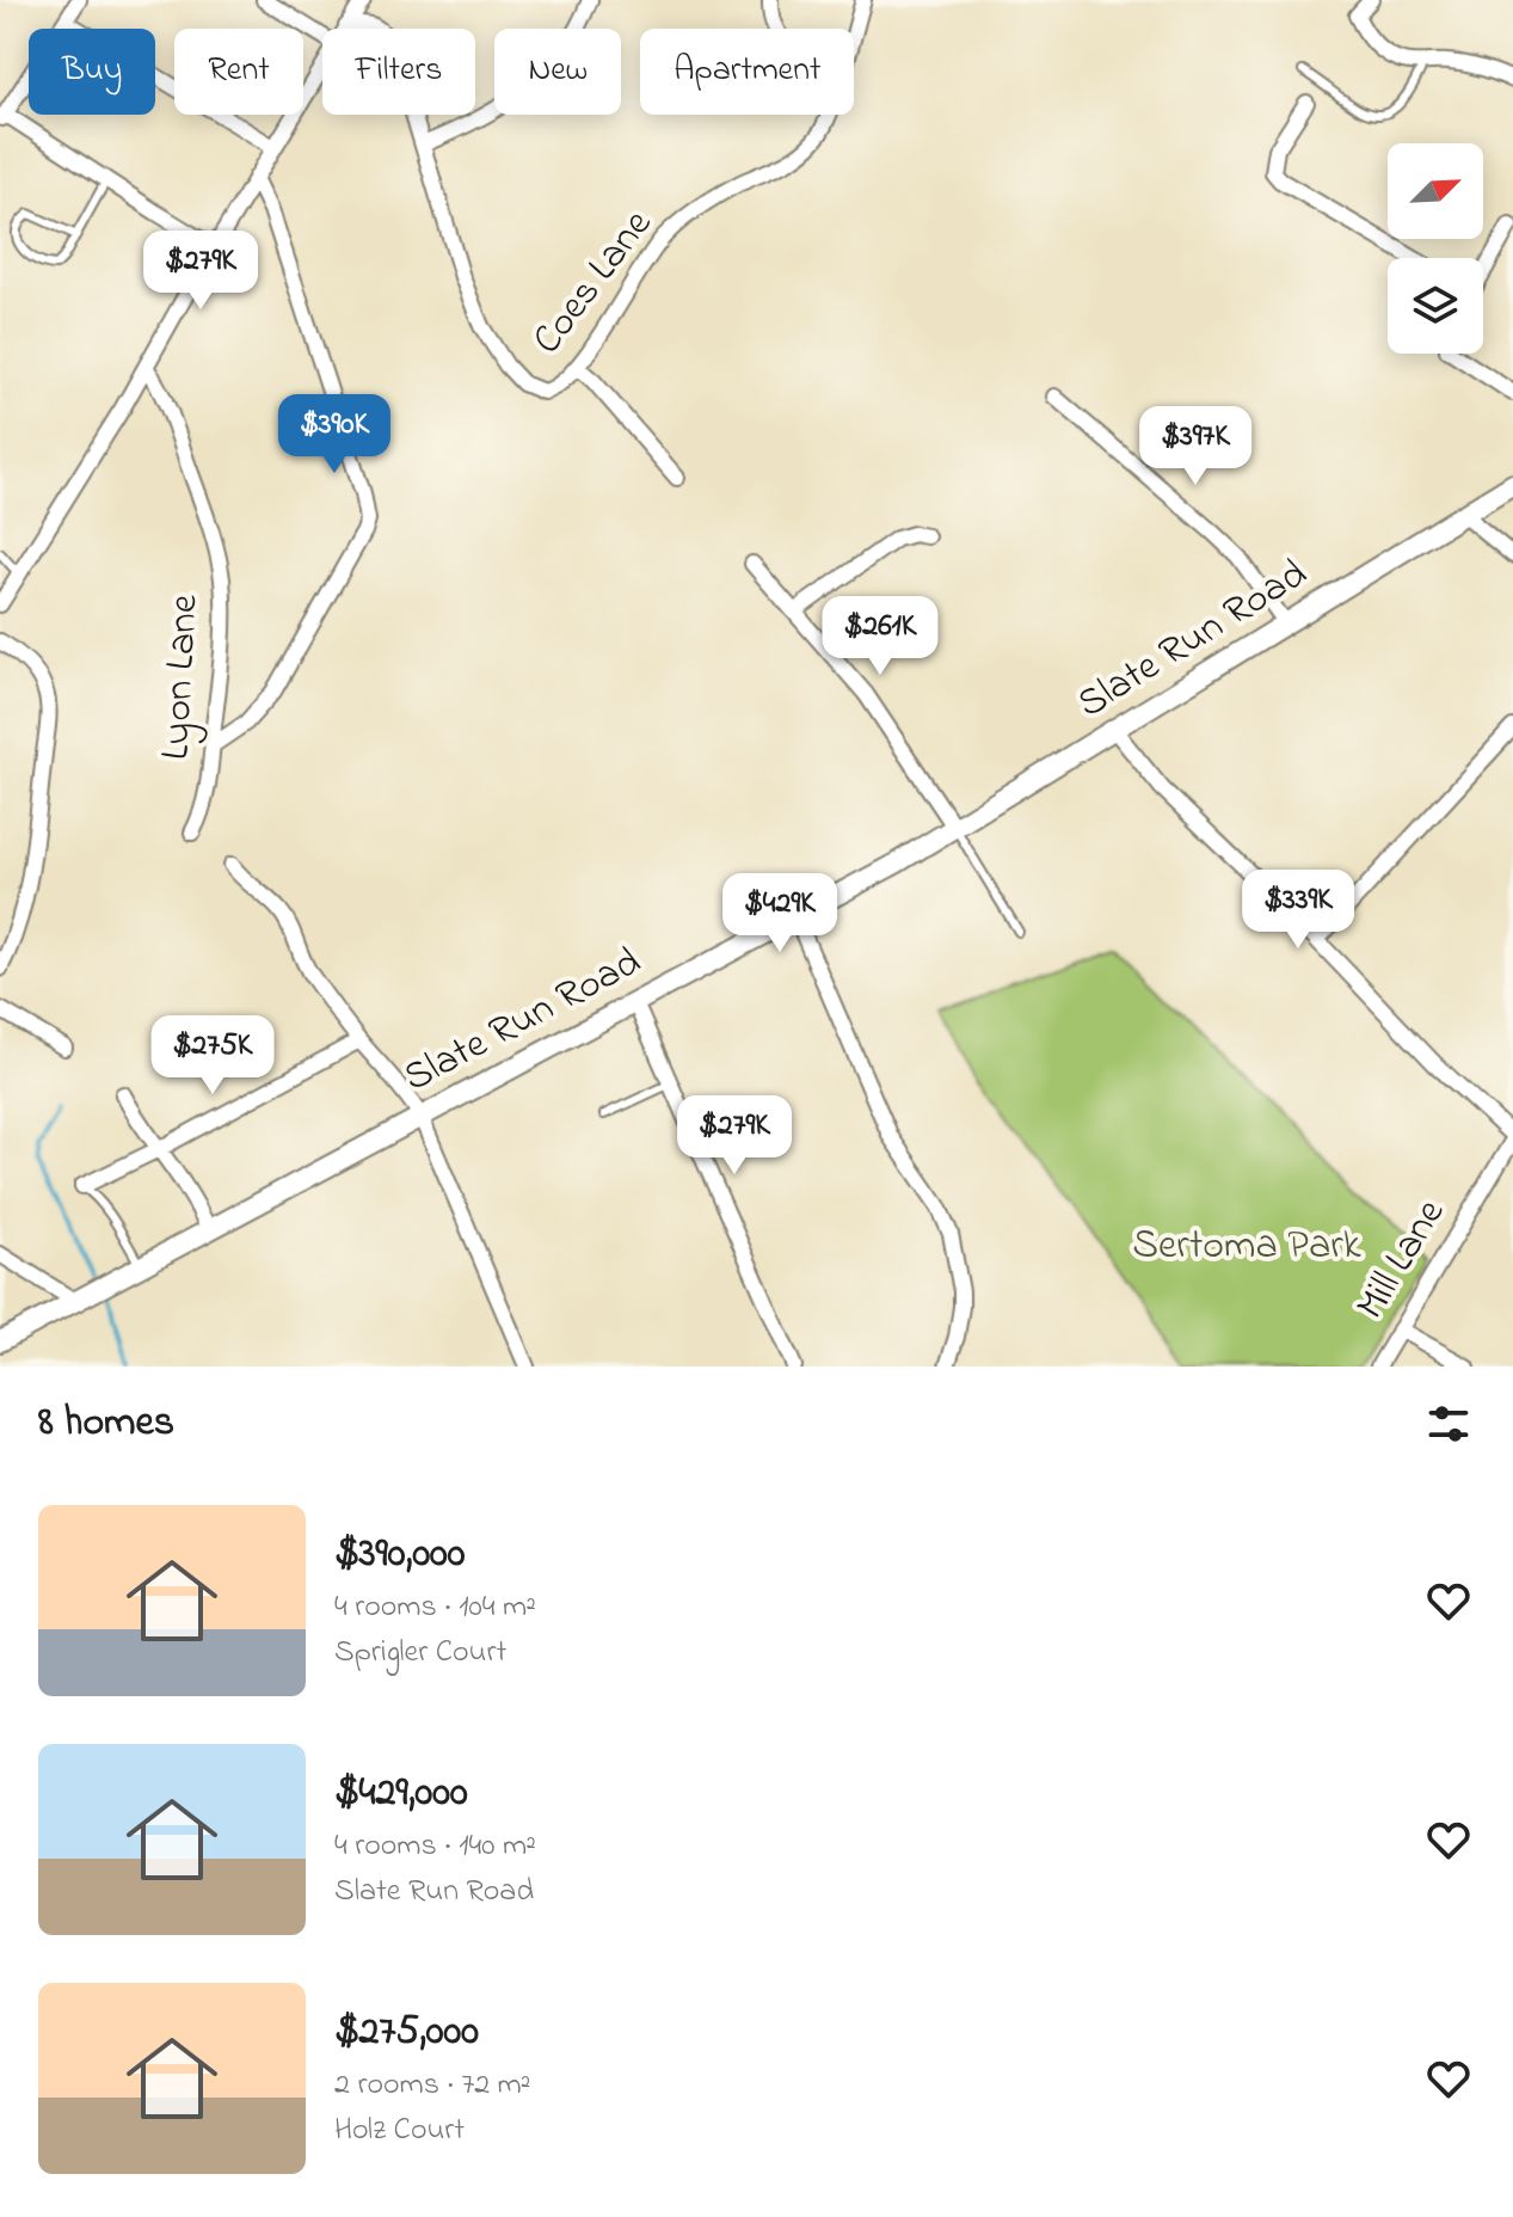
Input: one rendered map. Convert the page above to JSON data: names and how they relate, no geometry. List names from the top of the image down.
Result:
{
  "streets": {
    "street": [
      "Coes Lane",
      "Slate Run Road",
      "Lyon Lane",
      "Mill Lane"
    ]
  },
  "parks": ["Sertoma Park"],
  "north": "top right",
  "page": {
    "chip": [
      "Buy",
      "Rent",
      "Filters",
      "New",
      "Apartment"
    ],
    "price": [
      "$279K",
      "$390K",
      "$397K",
      "$261K",
      "$339K",
      "$429K",
      "$275K",
      "$279K"
    ],
    "heading": "8 homes",
    "list": [
      {
        "name": "$390,000",
        "note": "4 rooms · 104 m² · Sprigler Court"
      },
      {
        "name": "$429,000",
        "note": "4 rooms · 140 m² · Slate Run Road"
      },
      {
        "name": "$275,000",
        "note": "2 rooms · 72 m² · Holz Court"
      }
    ]
  }
}
